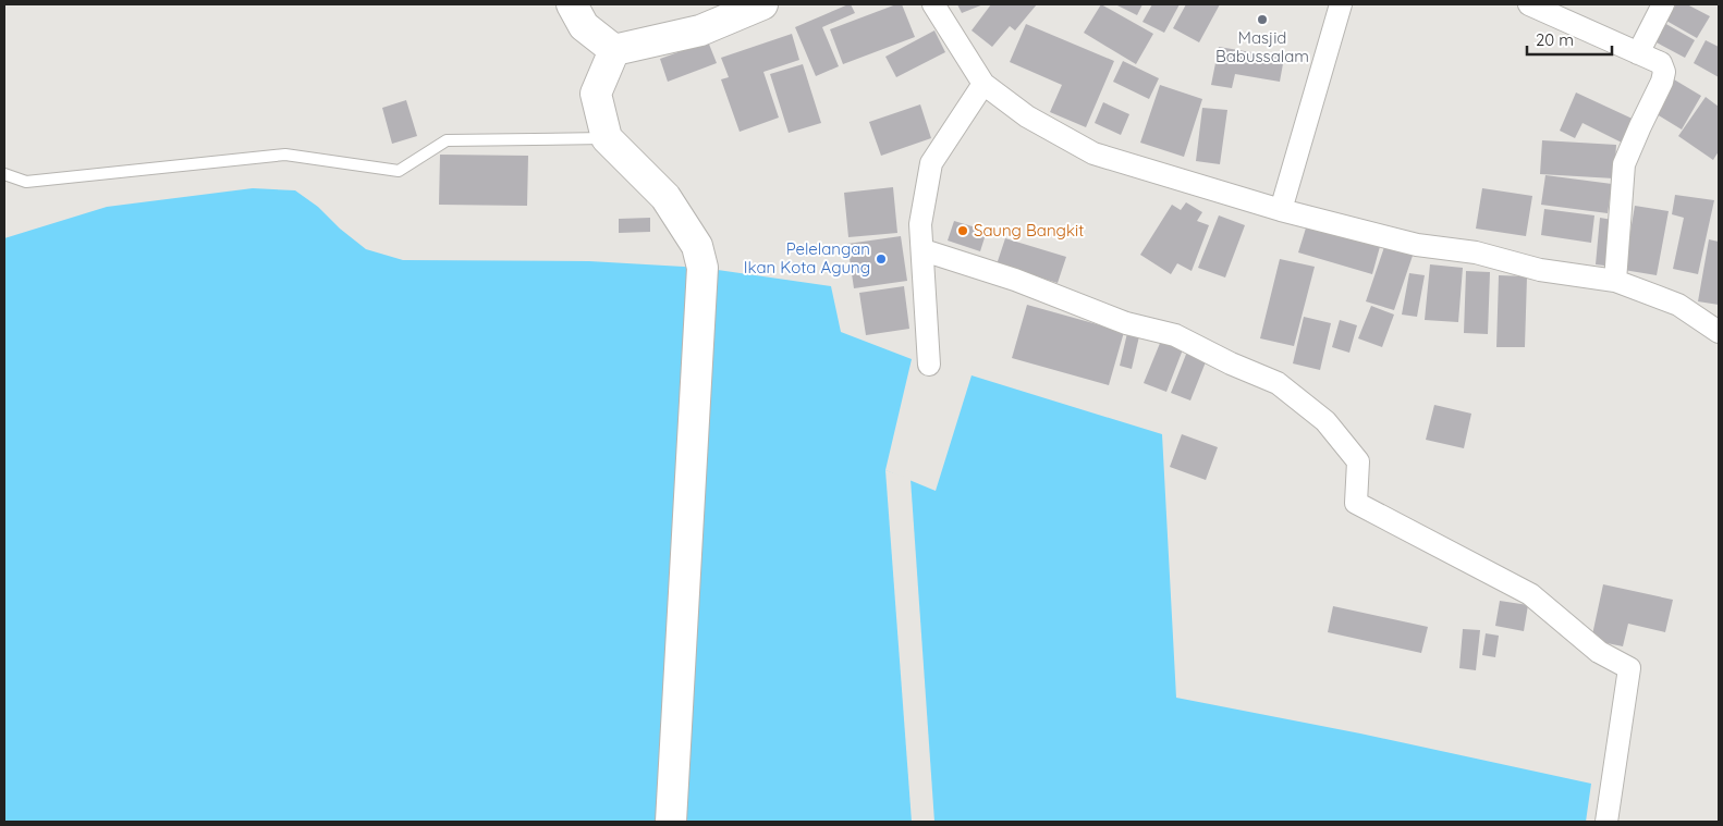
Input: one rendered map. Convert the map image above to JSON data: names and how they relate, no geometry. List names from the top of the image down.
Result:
{
  "places": ["Masjid Babussalam", "Saung Bangkit", "Pelelangan Ikan Kota Agung"],
  "scale_bar": "20 m"
}
